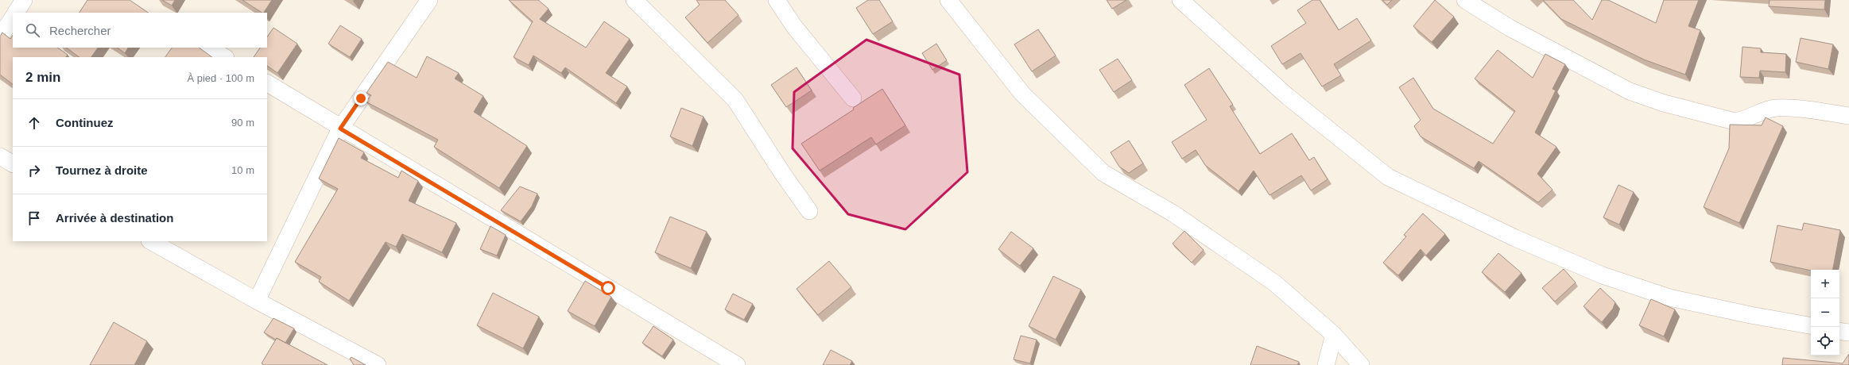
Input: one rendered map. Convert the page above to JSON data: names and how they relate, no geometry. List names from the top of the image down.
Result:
{
  "page": {
    "search": "Rechercher",
    "heading": ["2 min", "À pied · 100 m"],
    "list": [
      ["Continuez", "90 m"],
      ["Tournez à droite", "10 m"],
      "Arrivée à destination"
    ],
    "map_buttons": ["+", "−"]
  }
}
